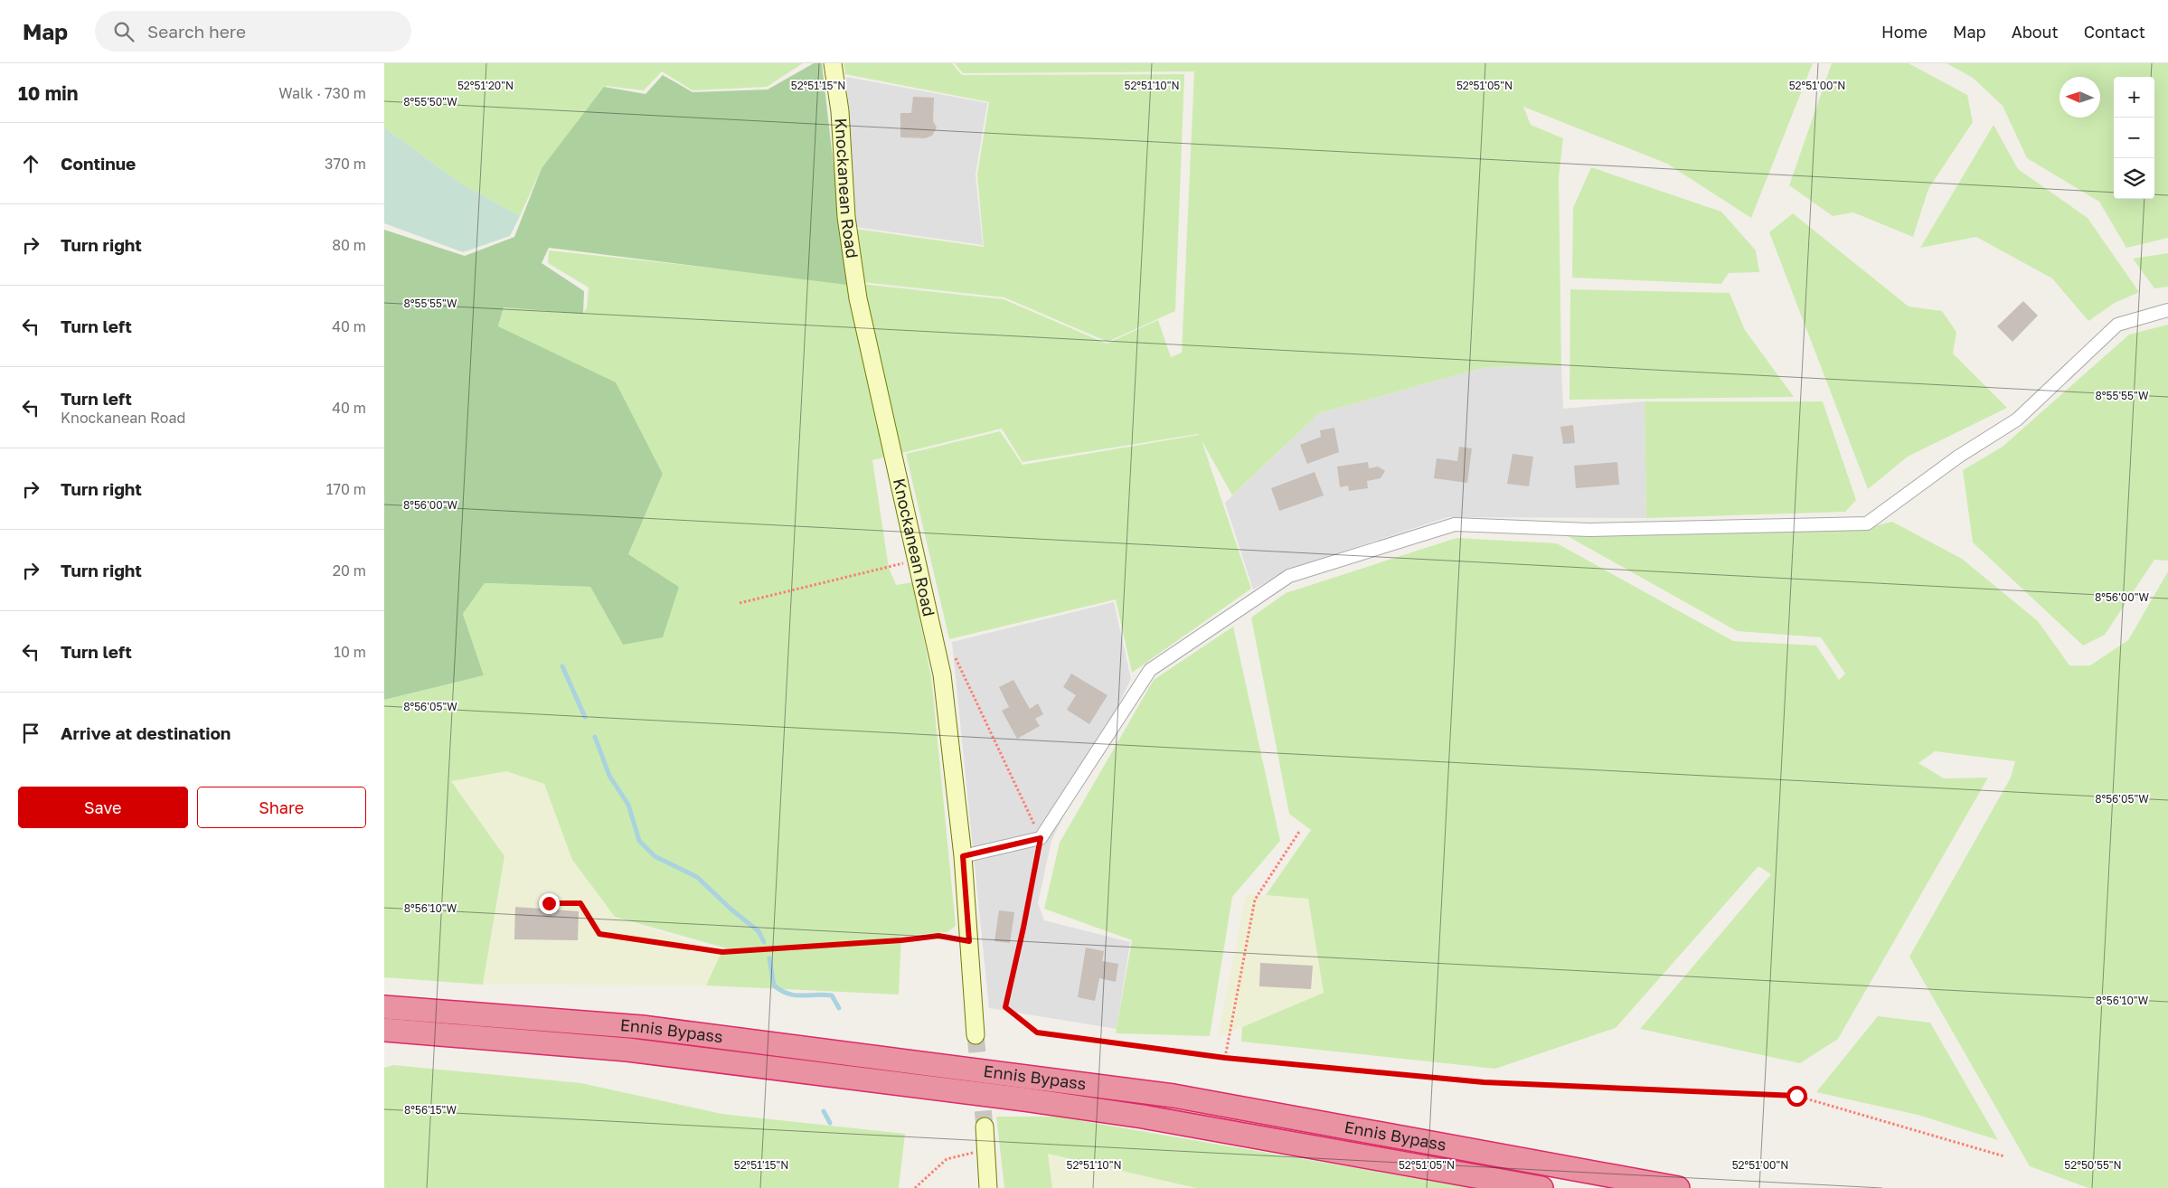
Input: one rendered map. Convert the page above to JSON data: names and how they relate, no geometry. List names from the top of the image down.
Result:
{
  "streets": {
    "highway": ["Ennis Bypass"],
    "street": ["Knockanean Road"]
  },
  "north": "left",
  "page": {
    "header": "Map",
    "search": "Search here",
    "nav": [
      "Home",
      "Map",
      "About",
      "Contact"
    ],
    "heading": ["10 min", "Walk · 730 m"],
    "map_buttons": ["+", "−"],
    "list": [
      ["Continue", "370 m"],
      ["Turn right", "80 m"],
      ["Turn left", "40 m"],
      ["Turn left", "Knockanean Road", "40 m"],
      ["Turn right", "170 m"],
      ["Turn right", "20 m"],
      ["Turn left", "10 m"],
      "Arrive at destination"
    ],
    "buttons": ["Save", "Share"]
  },
  "coordinates": [
    "52°51'20\"N",
    "52°51'15\"N",
    "52°51'10\"N",
    "52°51'05\"N",
    "52°51'00\"N",
    "8°55'50\"W",
    "8°55'55\"W",
    "8°56'00\"W",
    "8°56'05\"W",
    "8°56'10\"W",
    "8°56'15\"W",
    "52°50'55\"N"
  ]
}
